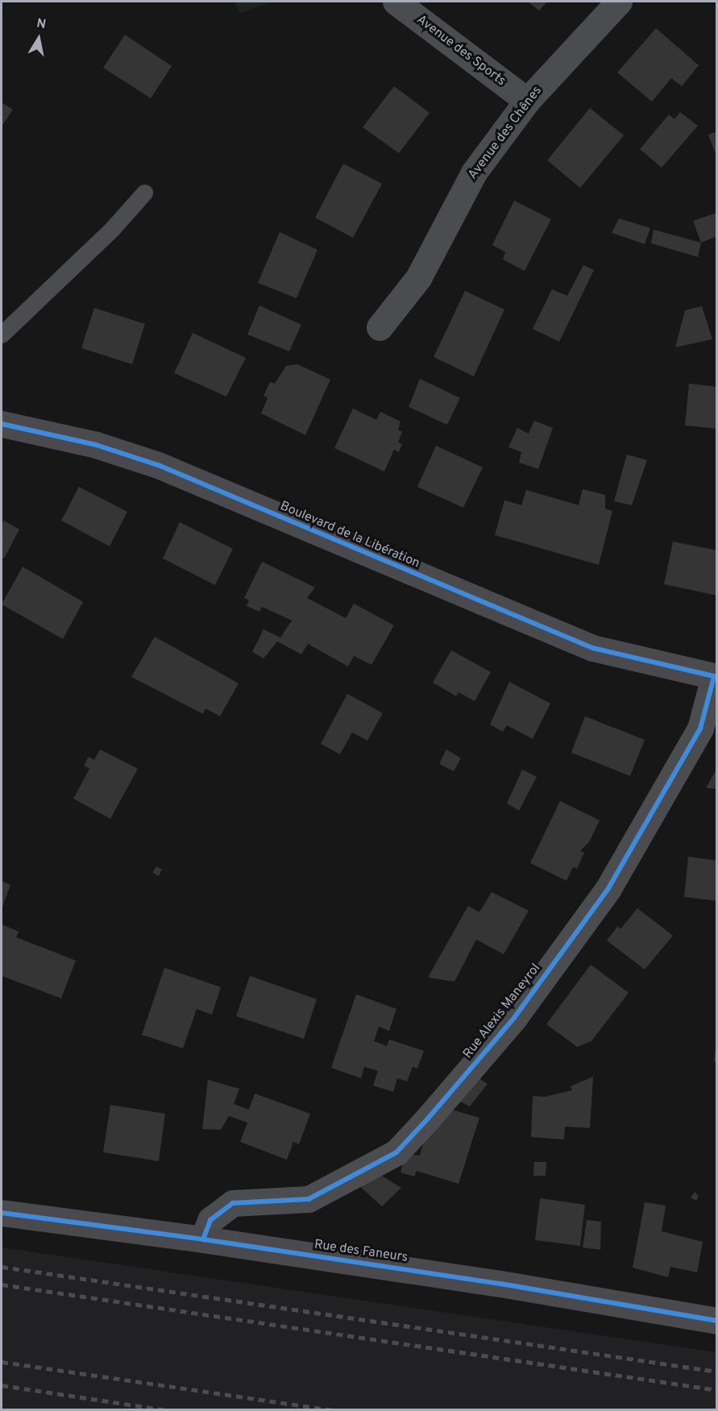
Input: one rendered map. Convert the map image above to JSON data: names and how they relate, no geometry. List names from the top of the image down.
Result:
{
  "streets": {
    "street": [
      "Avenue des Sports",
      "Avenue des Chênes",
      "Boulevard de la Libération",
      "Rue Alexis Maneyrol",
      "Rue des Faneurs"
    ]
  },
  "crossings": [
    ["Avenue des Sports", "Avenue des Chênes"],
    ["Boulevard de la Libération", "Rue Alexis Maneyrol"],
    ["Rue Alexis Maneyrol", "Rue des Faneurs"]
  ],
  "north": "top"
}
